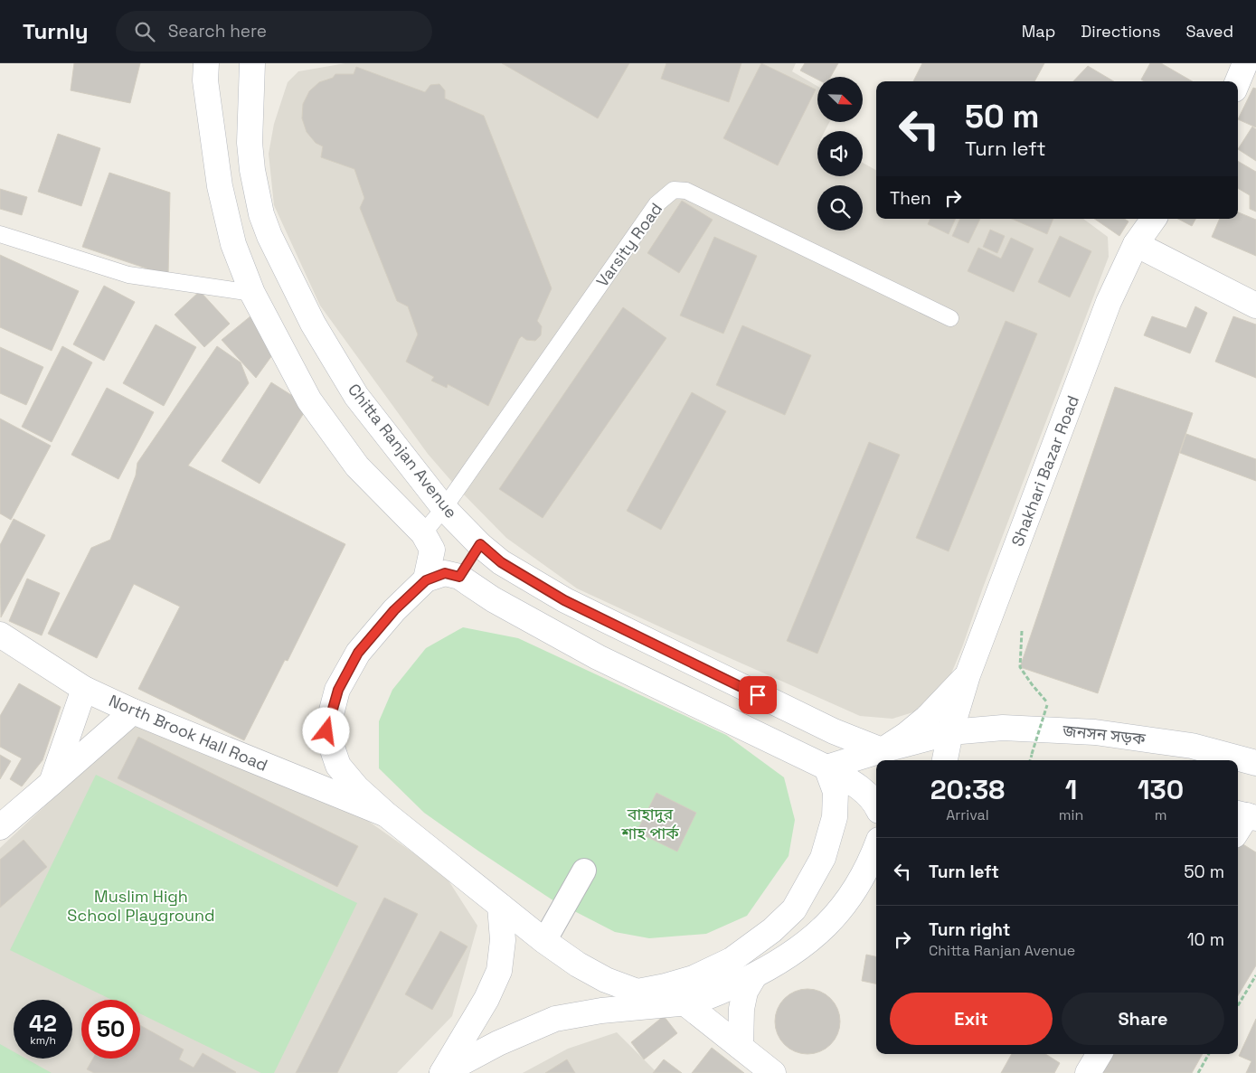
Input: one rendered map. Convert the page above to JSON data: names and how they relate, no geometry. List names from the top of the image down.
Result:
{
  "streets": {
    "main road": [
      "Chitta Ranjan Avenue",
      "Shakhari Bazar Road",
      "North Brook Hall Road",
      "জনসন সড়ক"
    ],
    "lane": ["Varsity Road"]
  },
  "crossings": [
    ["Varsity Road", "Chitta Ranjan Avenue"],
    ["Shakhari Bazar Road", "জনসন সড়ক"]
  ],
  "parks": ["বাহাদুর শাহ পার্ক", "Muslim High School Playground"],
  "north": "bottom right",
  "page": {
    "header": "Turnly",
    "search": "Search here",
    "nav": ["Map", "Directions", "Saved"],
    "turn": ["50 m", "Turn left"],
    "then": "Then",
    "eta": [
      "20:38",
      "Arrival",
      "1",
      "min",
      "130",
      "m"
    ],
    "list": [
      {
        "name": "Turn left",
        "value": "50 m"
      },
      {
        "name": "Turn right",
        "note": "Chitta Ranjan Avenue",
        "value": "10 m"
      }
    ],
    "buttons": ["Exit", "Share"],
    "speed": "42 km/h",
    "limit": "50"
  }
}
